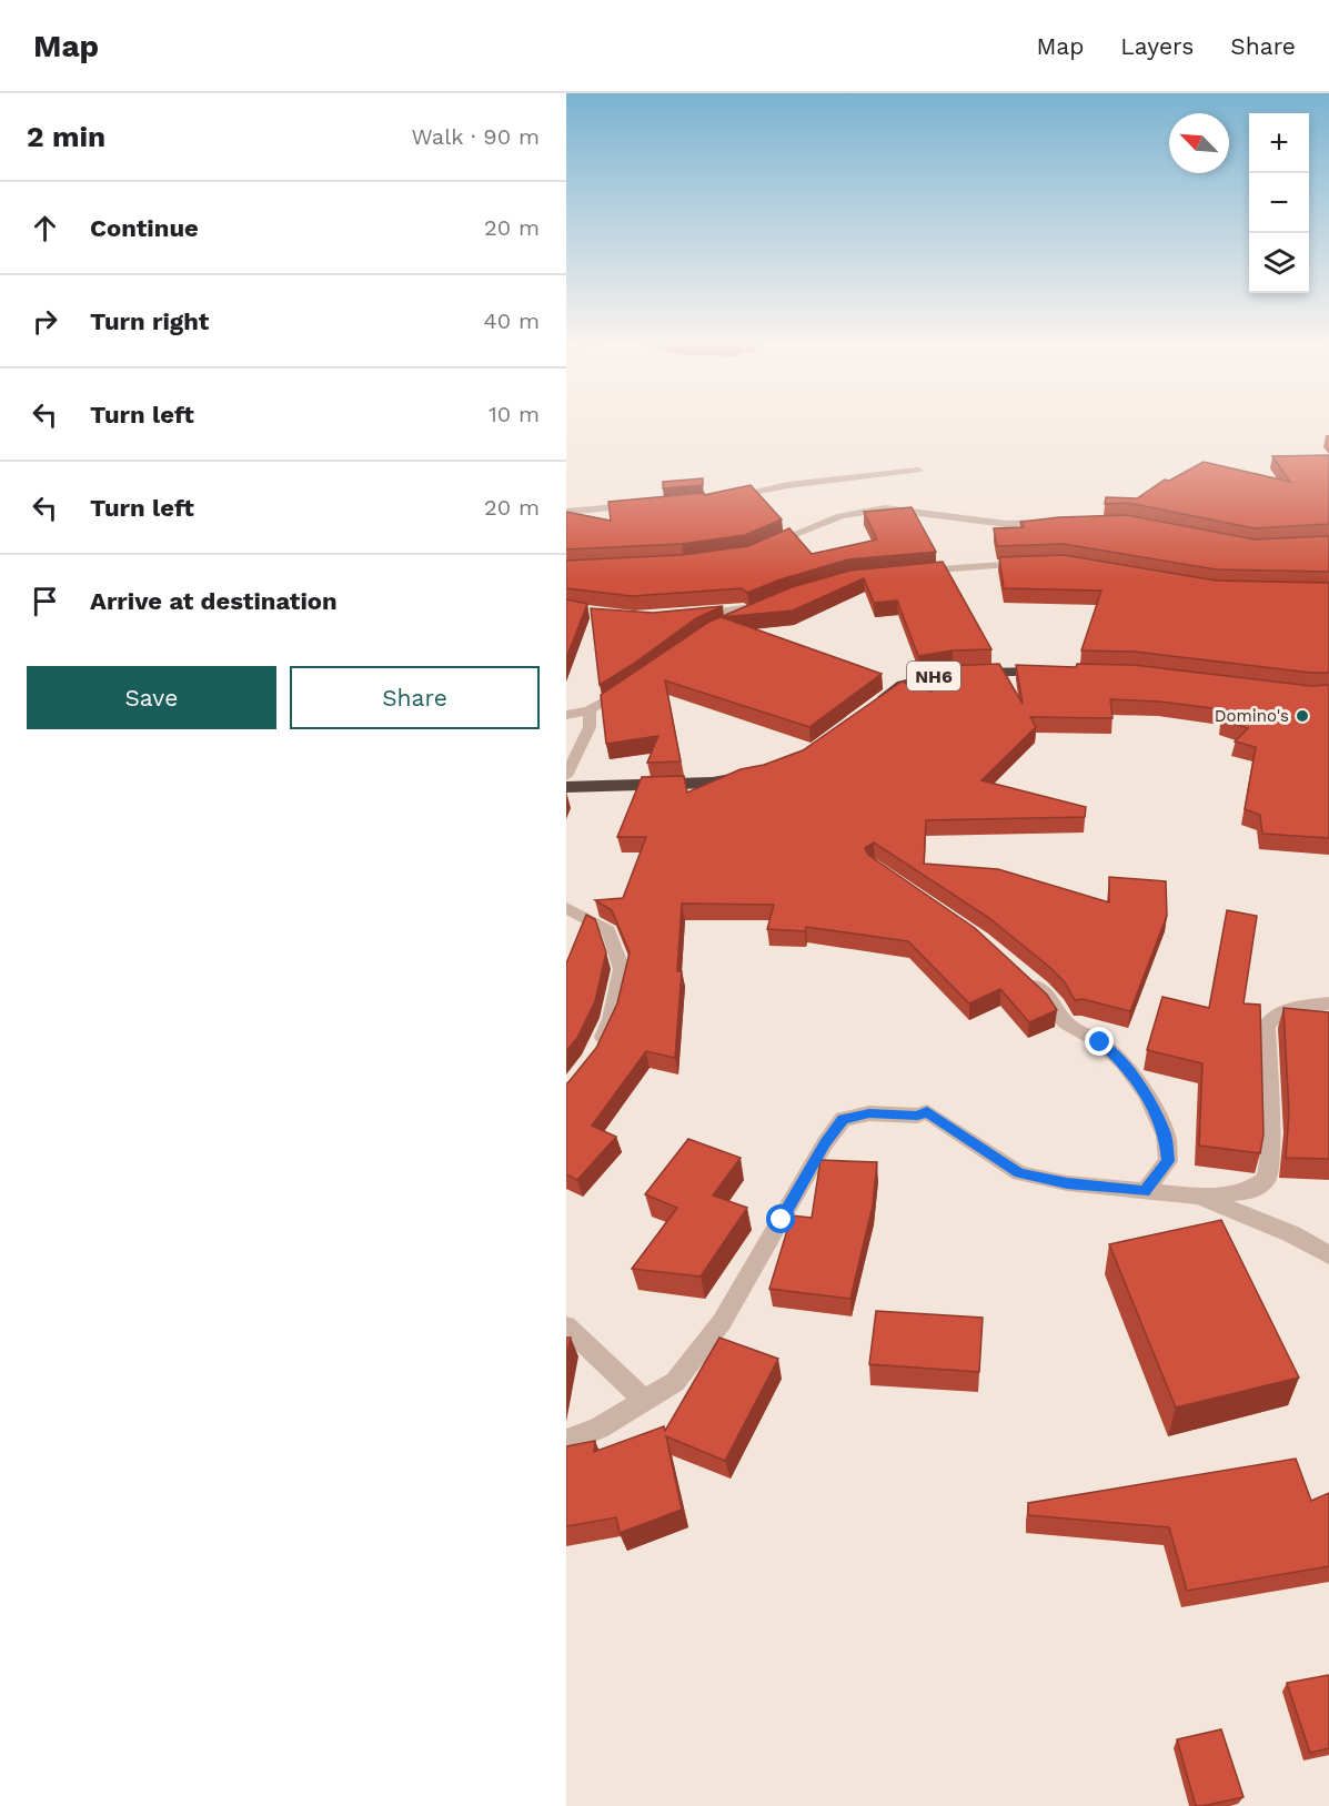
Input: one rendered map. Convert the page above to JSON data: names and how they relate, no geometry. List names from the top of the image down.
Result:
{
  "streets": {
    "highway": ["NH6"]
  },
  "places": ["Domino's"],
  "north": "top left",
  "page": {
    "header": "Map",
    "nav": ["Map", "Layers", "Share"],
    "heading": ["2 min", "Walk · 90 m"],
    "map_buttons": ["+", "−"],
    "list": [
      ["Continue", "20 m"],
      ["Turn right", "40 m"],
      ["Turn left", "10 m"],
      ["Turn left", "20 m"],
      "Arrive at destination"
    ],
    "buttons": ["Save", "Share"]
  }
}
